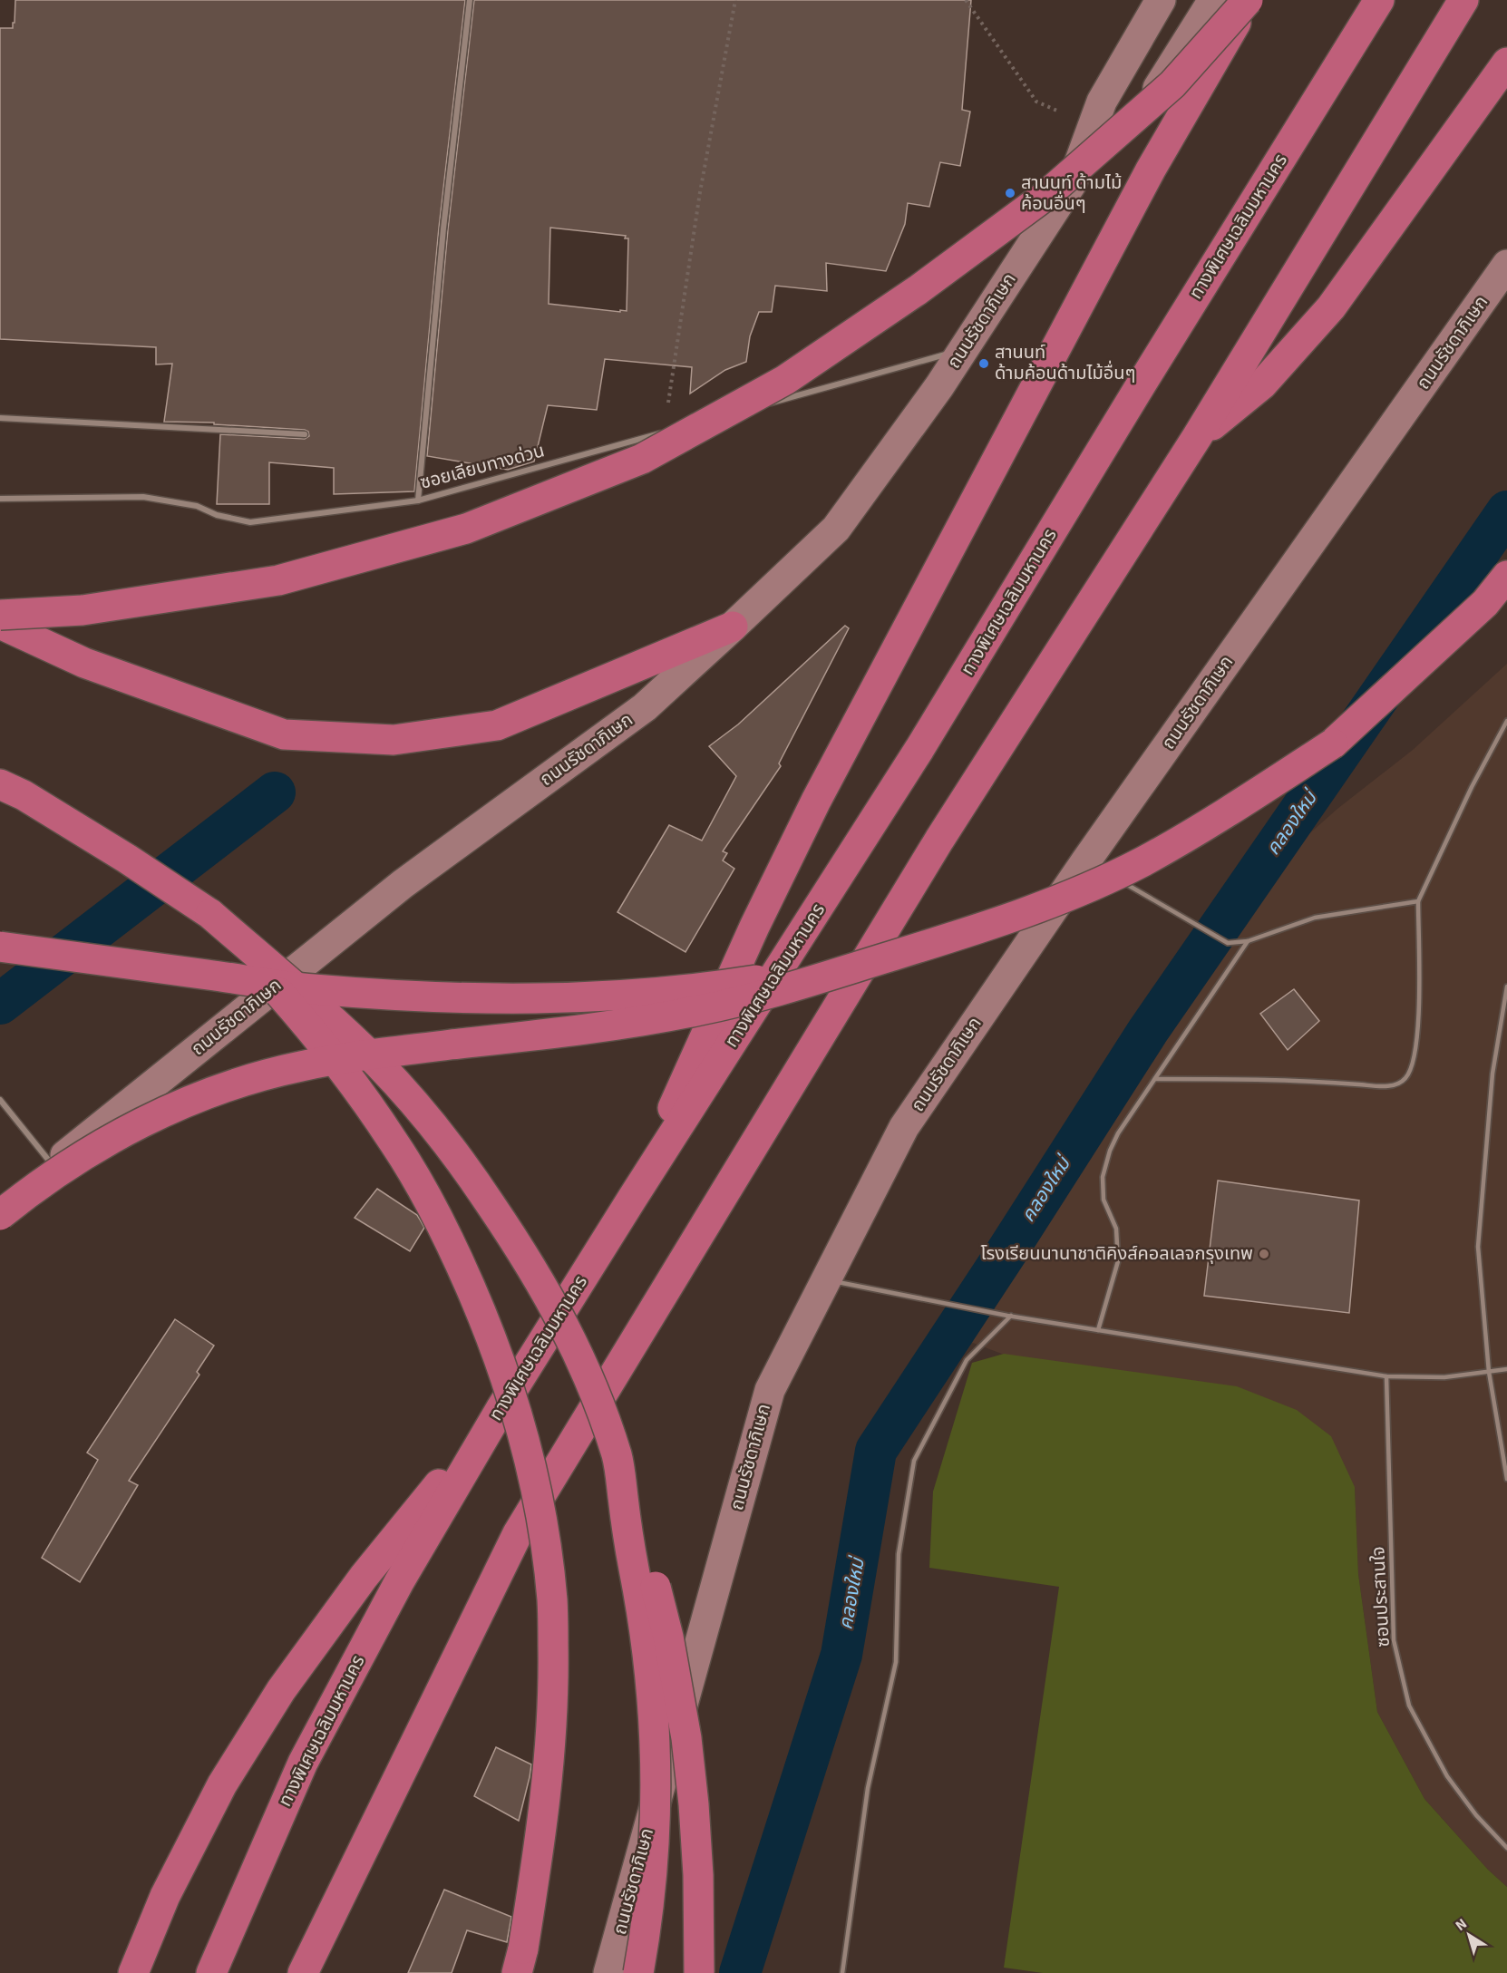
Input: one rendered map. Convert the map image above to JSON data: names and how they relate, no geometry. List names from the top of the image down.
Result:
{
  "streets": {
    "highway": ["ทางพิเศษเฉลิมมหานคร"],
    "main road": ["ถนนรัชดาภิเษก"],
    "street": ["ซอยเลียบทางด่วน"],
    "lane": ["ซอนประสานใจ"]
  },
  "water": ["คลองใหม่"],
  "places": ["สานนท์ ด้ามไม้ ค้อนอื่นๆ", "สานนท์ ด้ามค้อนด้ามไม้อื่นๆ", "โรงเรียนนานาชาติคิงส์คอลเลจกรุงเทพ"],
  "north": "top left"
}
